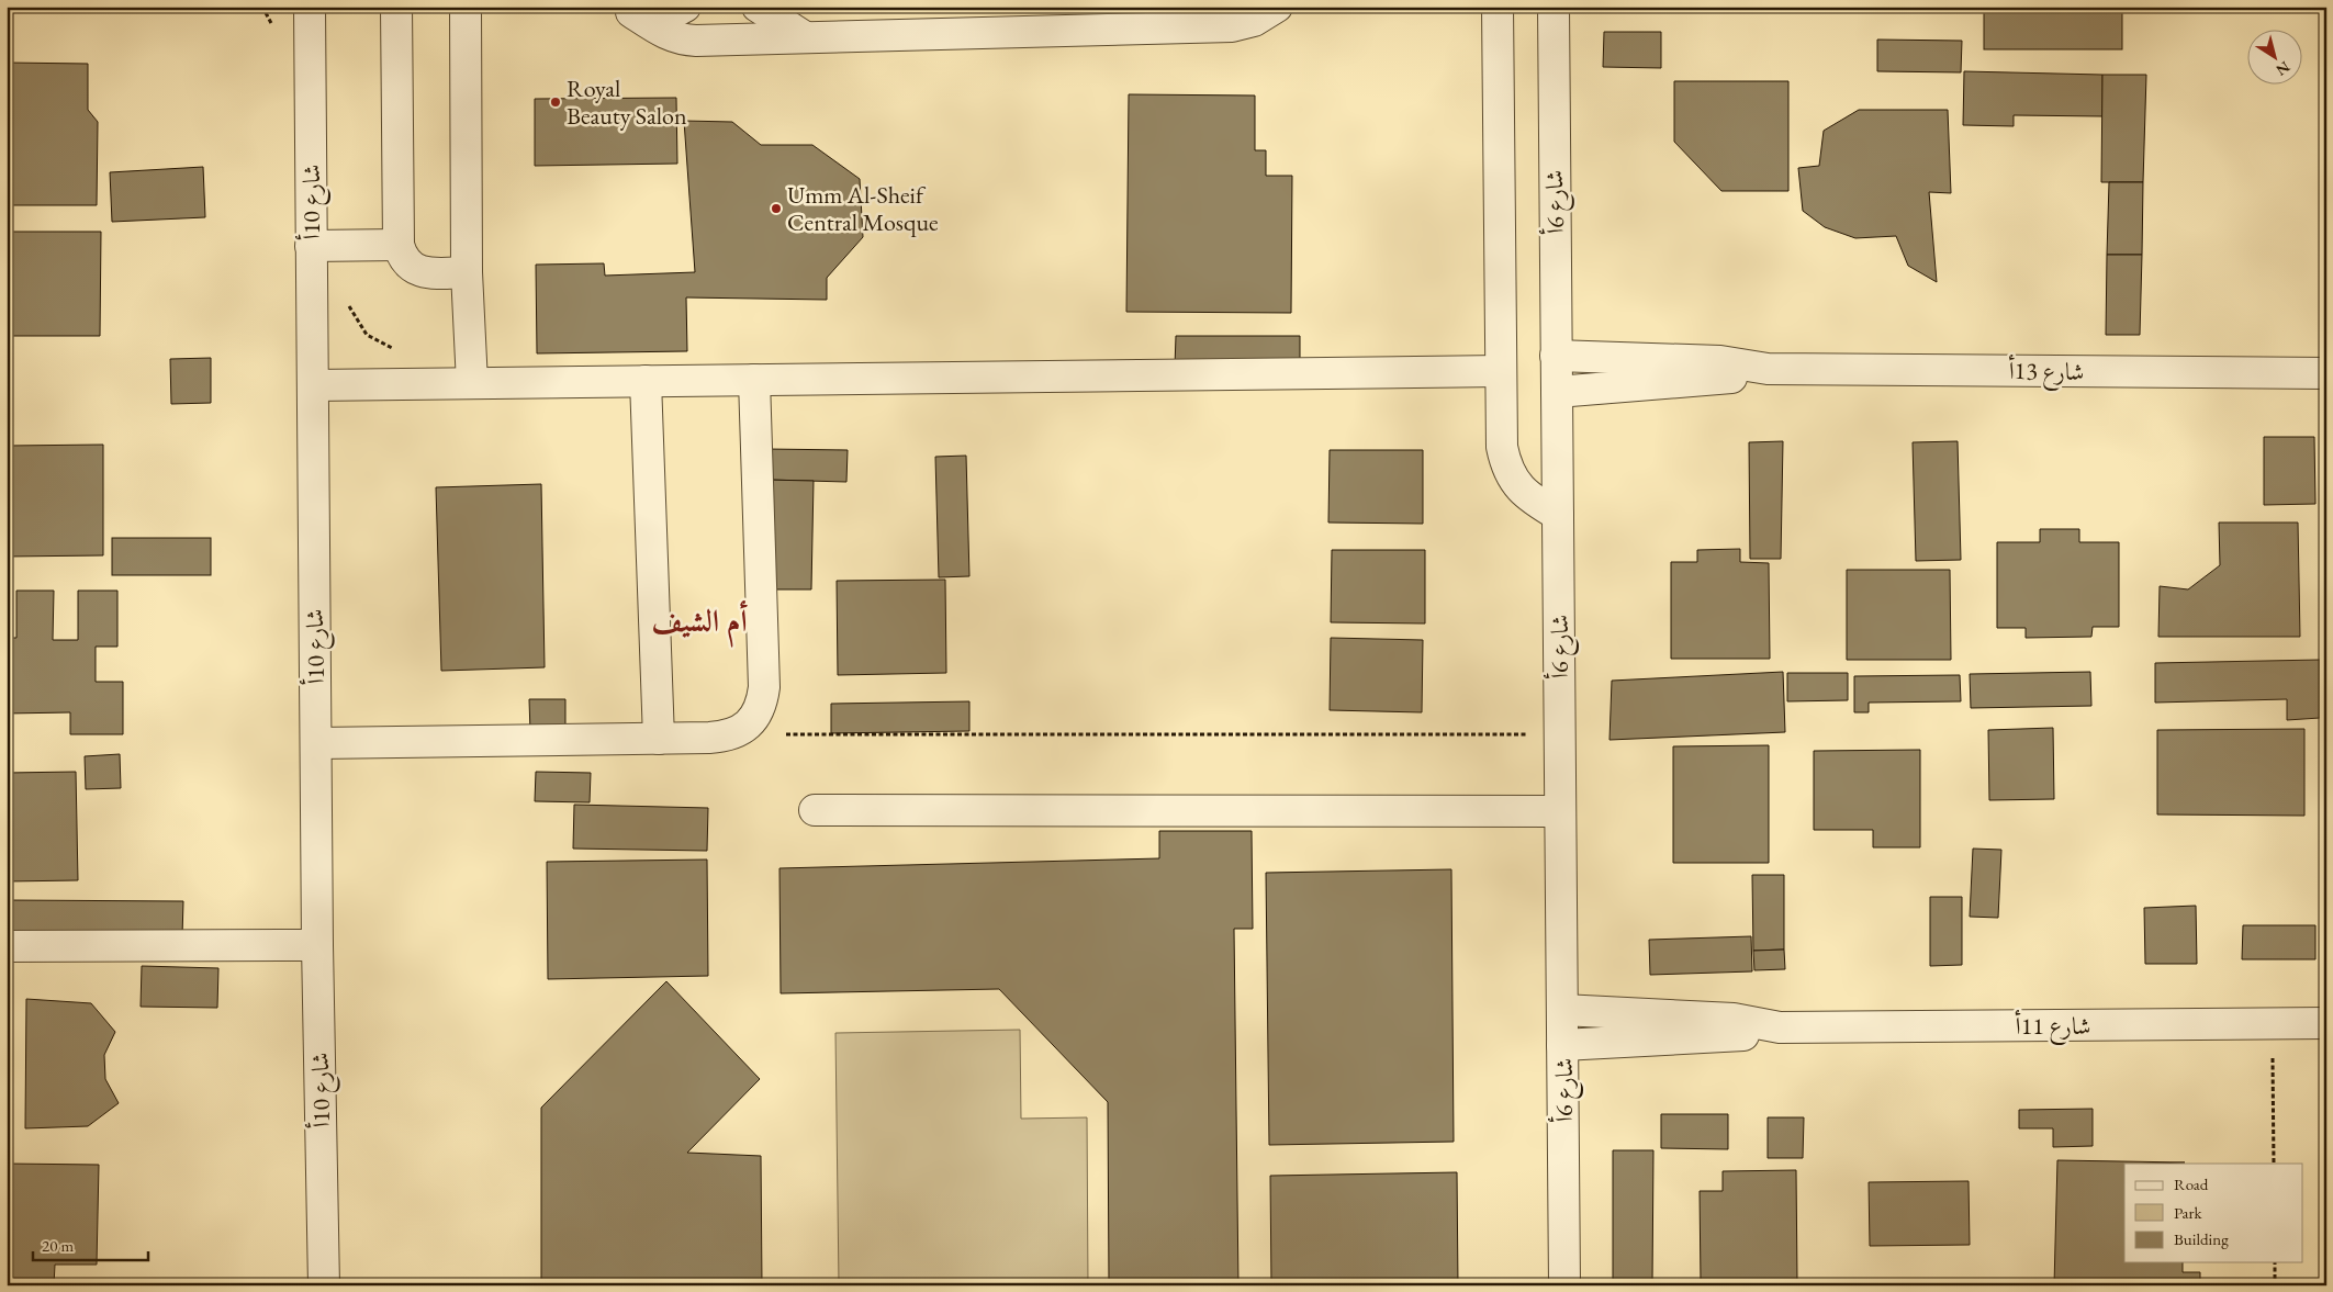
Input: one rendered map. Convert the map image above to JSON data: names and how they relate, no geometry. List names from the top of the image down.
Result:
{
  "streets": {
    "street": [
      "شارع 10أ",
      "شارع 6أ",
      "شارع 13أ",
      "شارع 11أ"
    ]
  },
  "crossings": [
    ["شارع 6أ", "شارع 13أ"],
    ["شارع 6أ", "شارع 11أ"]
  ],
  "districts": ["أم الشيف"],
  "places": ["Royal Beauty Salon", "Umm Al-Sheif Central Mosque"],
  "legend": ["Road", "Park", "Building"],
  "scale_bar": "20 m",
  "north": "bottom right"
}
